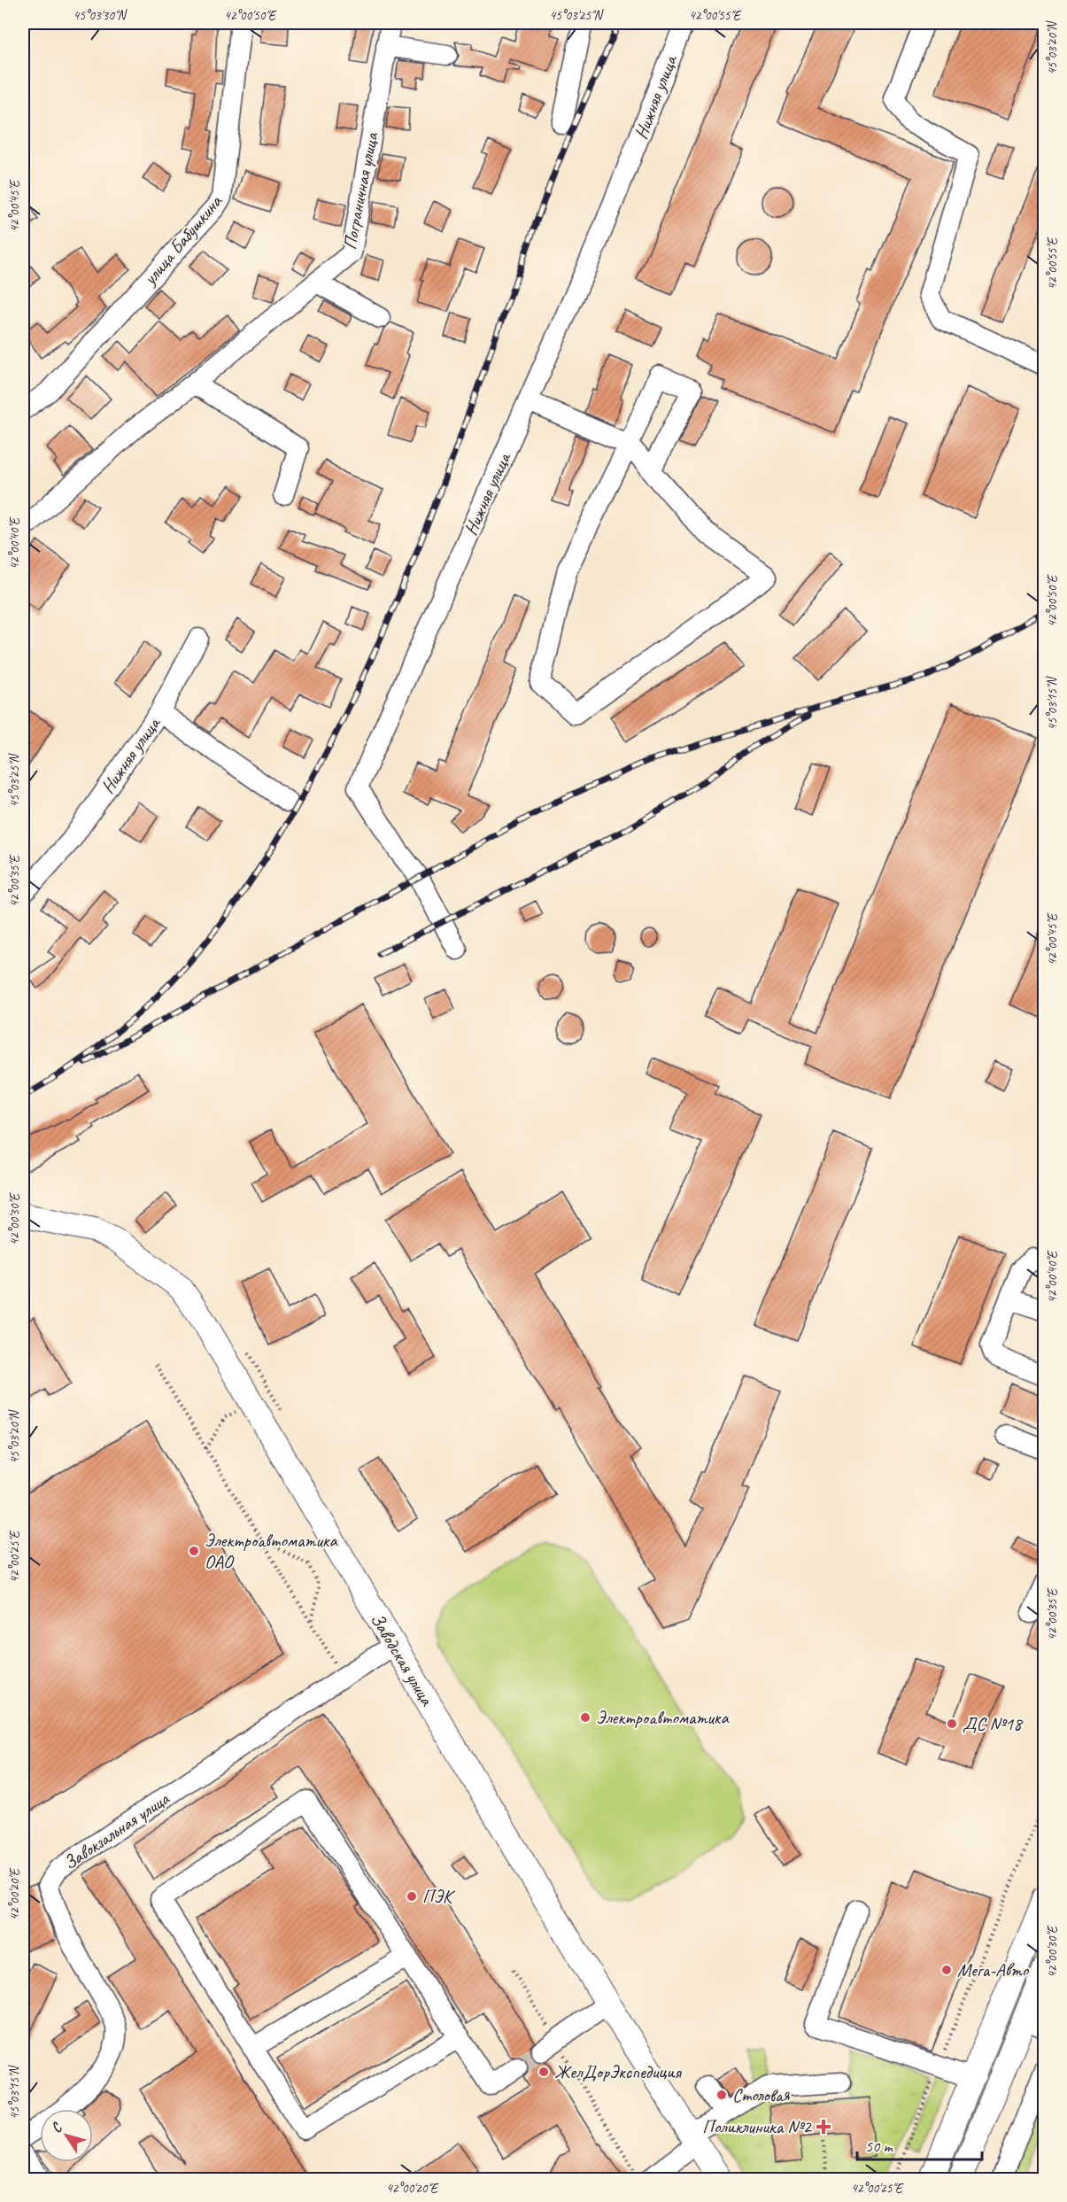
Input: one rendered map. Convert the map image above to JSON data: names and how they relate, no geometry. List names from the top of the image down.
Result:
{
  "streets": {
    "main road": ["Заводская улица"],
    "street": [
      "Нижняя улица",
      "Пограничная улица",
      "улица Бабушкина",
      "Завокзальная улица"
    ]
  },
  "crossings": [
    ["Заводская улица", "Завокзальная улица"]
  ],
  "places": {
    "other": [
      "Электроавтоматика ОАО",
      "Электроавтоматика",
      "ДС №18",
      "ПЭК",
      "Мега-Авто",
      "ЖелДорЭкспедиция",
      "Столовая"
    ],
    "health": ["Поликлиника №2"]
  },
  "scale_bar": "50 m",
  "north": "top left",
  "coordinates": [
    "45°03'30\"N",
    "42°00'50\"E",
    "45°03'25\"N",
    "42°00'55\"E",
    "45°03'20\"N",
    "42°00'45\"E",
    "42°00'40\"E",
    "45°03'15\"N",
    "42°00'35\"E",
    "42°00'30\"E",
    "42°00'25\"E",
    "42°00'20\"E"
  ]
}
